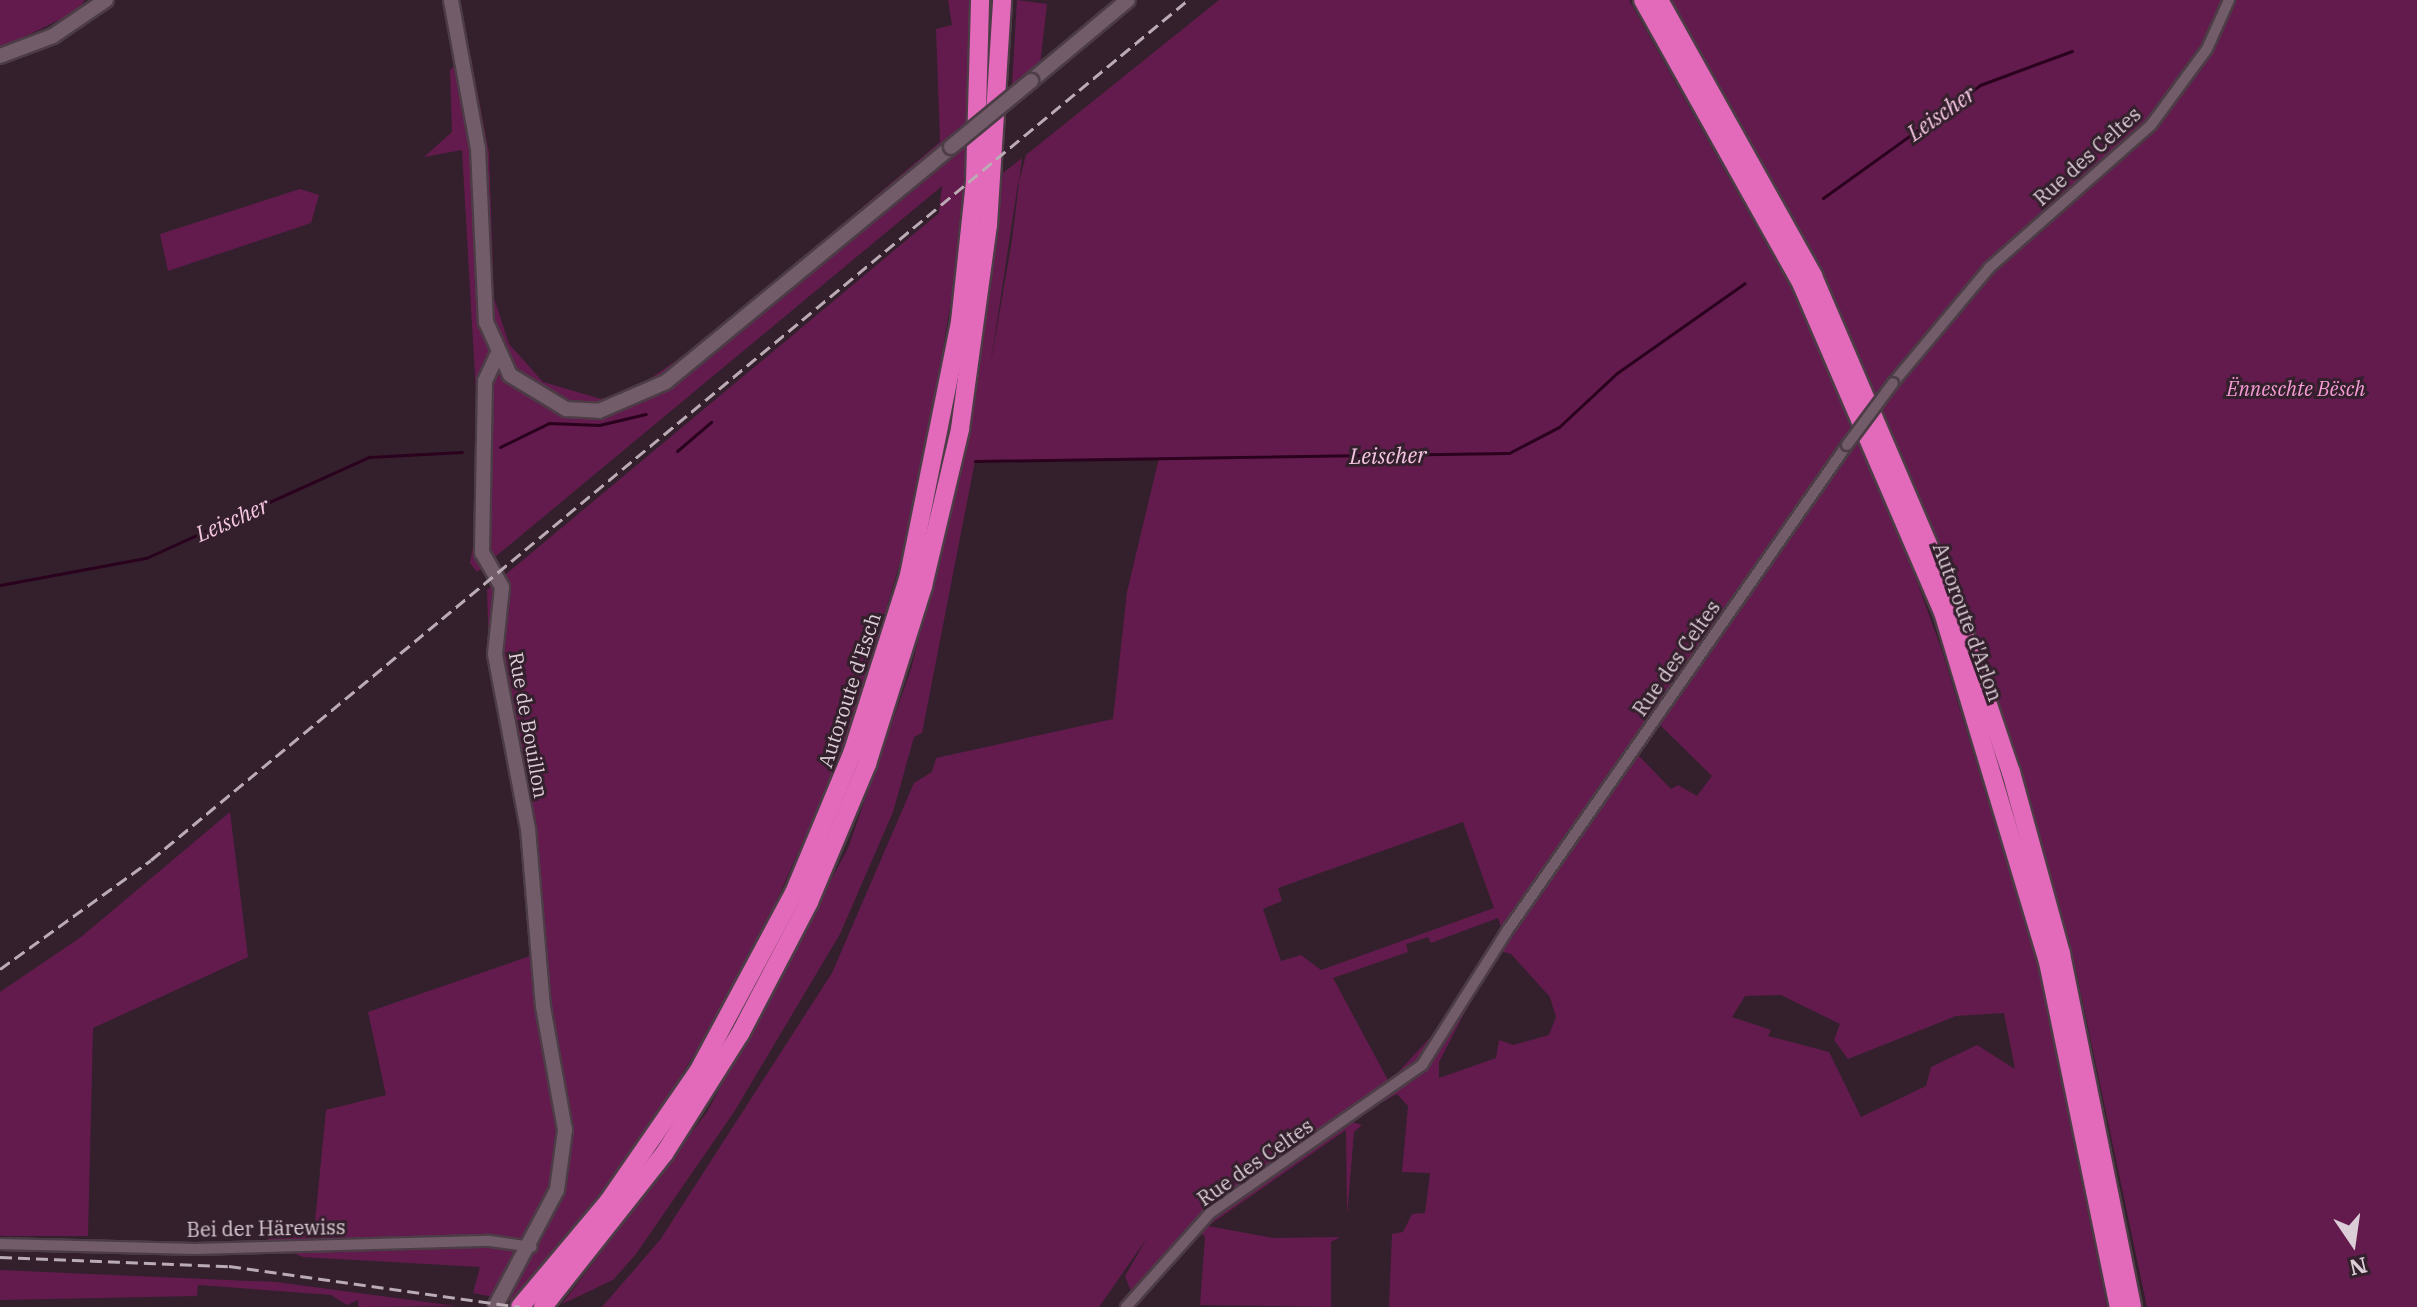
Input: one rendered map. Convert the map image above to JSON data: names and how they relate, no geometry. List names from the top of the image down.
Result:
{
  "streets": {
    "highway": ["Autoroute d'Arlon", "Autoroute d'Esch"],
    "main road": ["Rue de Bouillon"],
    "street": ["Rue des Celtes", "Bei der Härewiss"]
  },
  "crossings": [
    ["Rue de Bouillon", "Bei der Härewiss"]
  ],
  "water": ["Leischer"],
  "parks": ["Ënneschte Bësch"],
  "north": "bottom"
}
